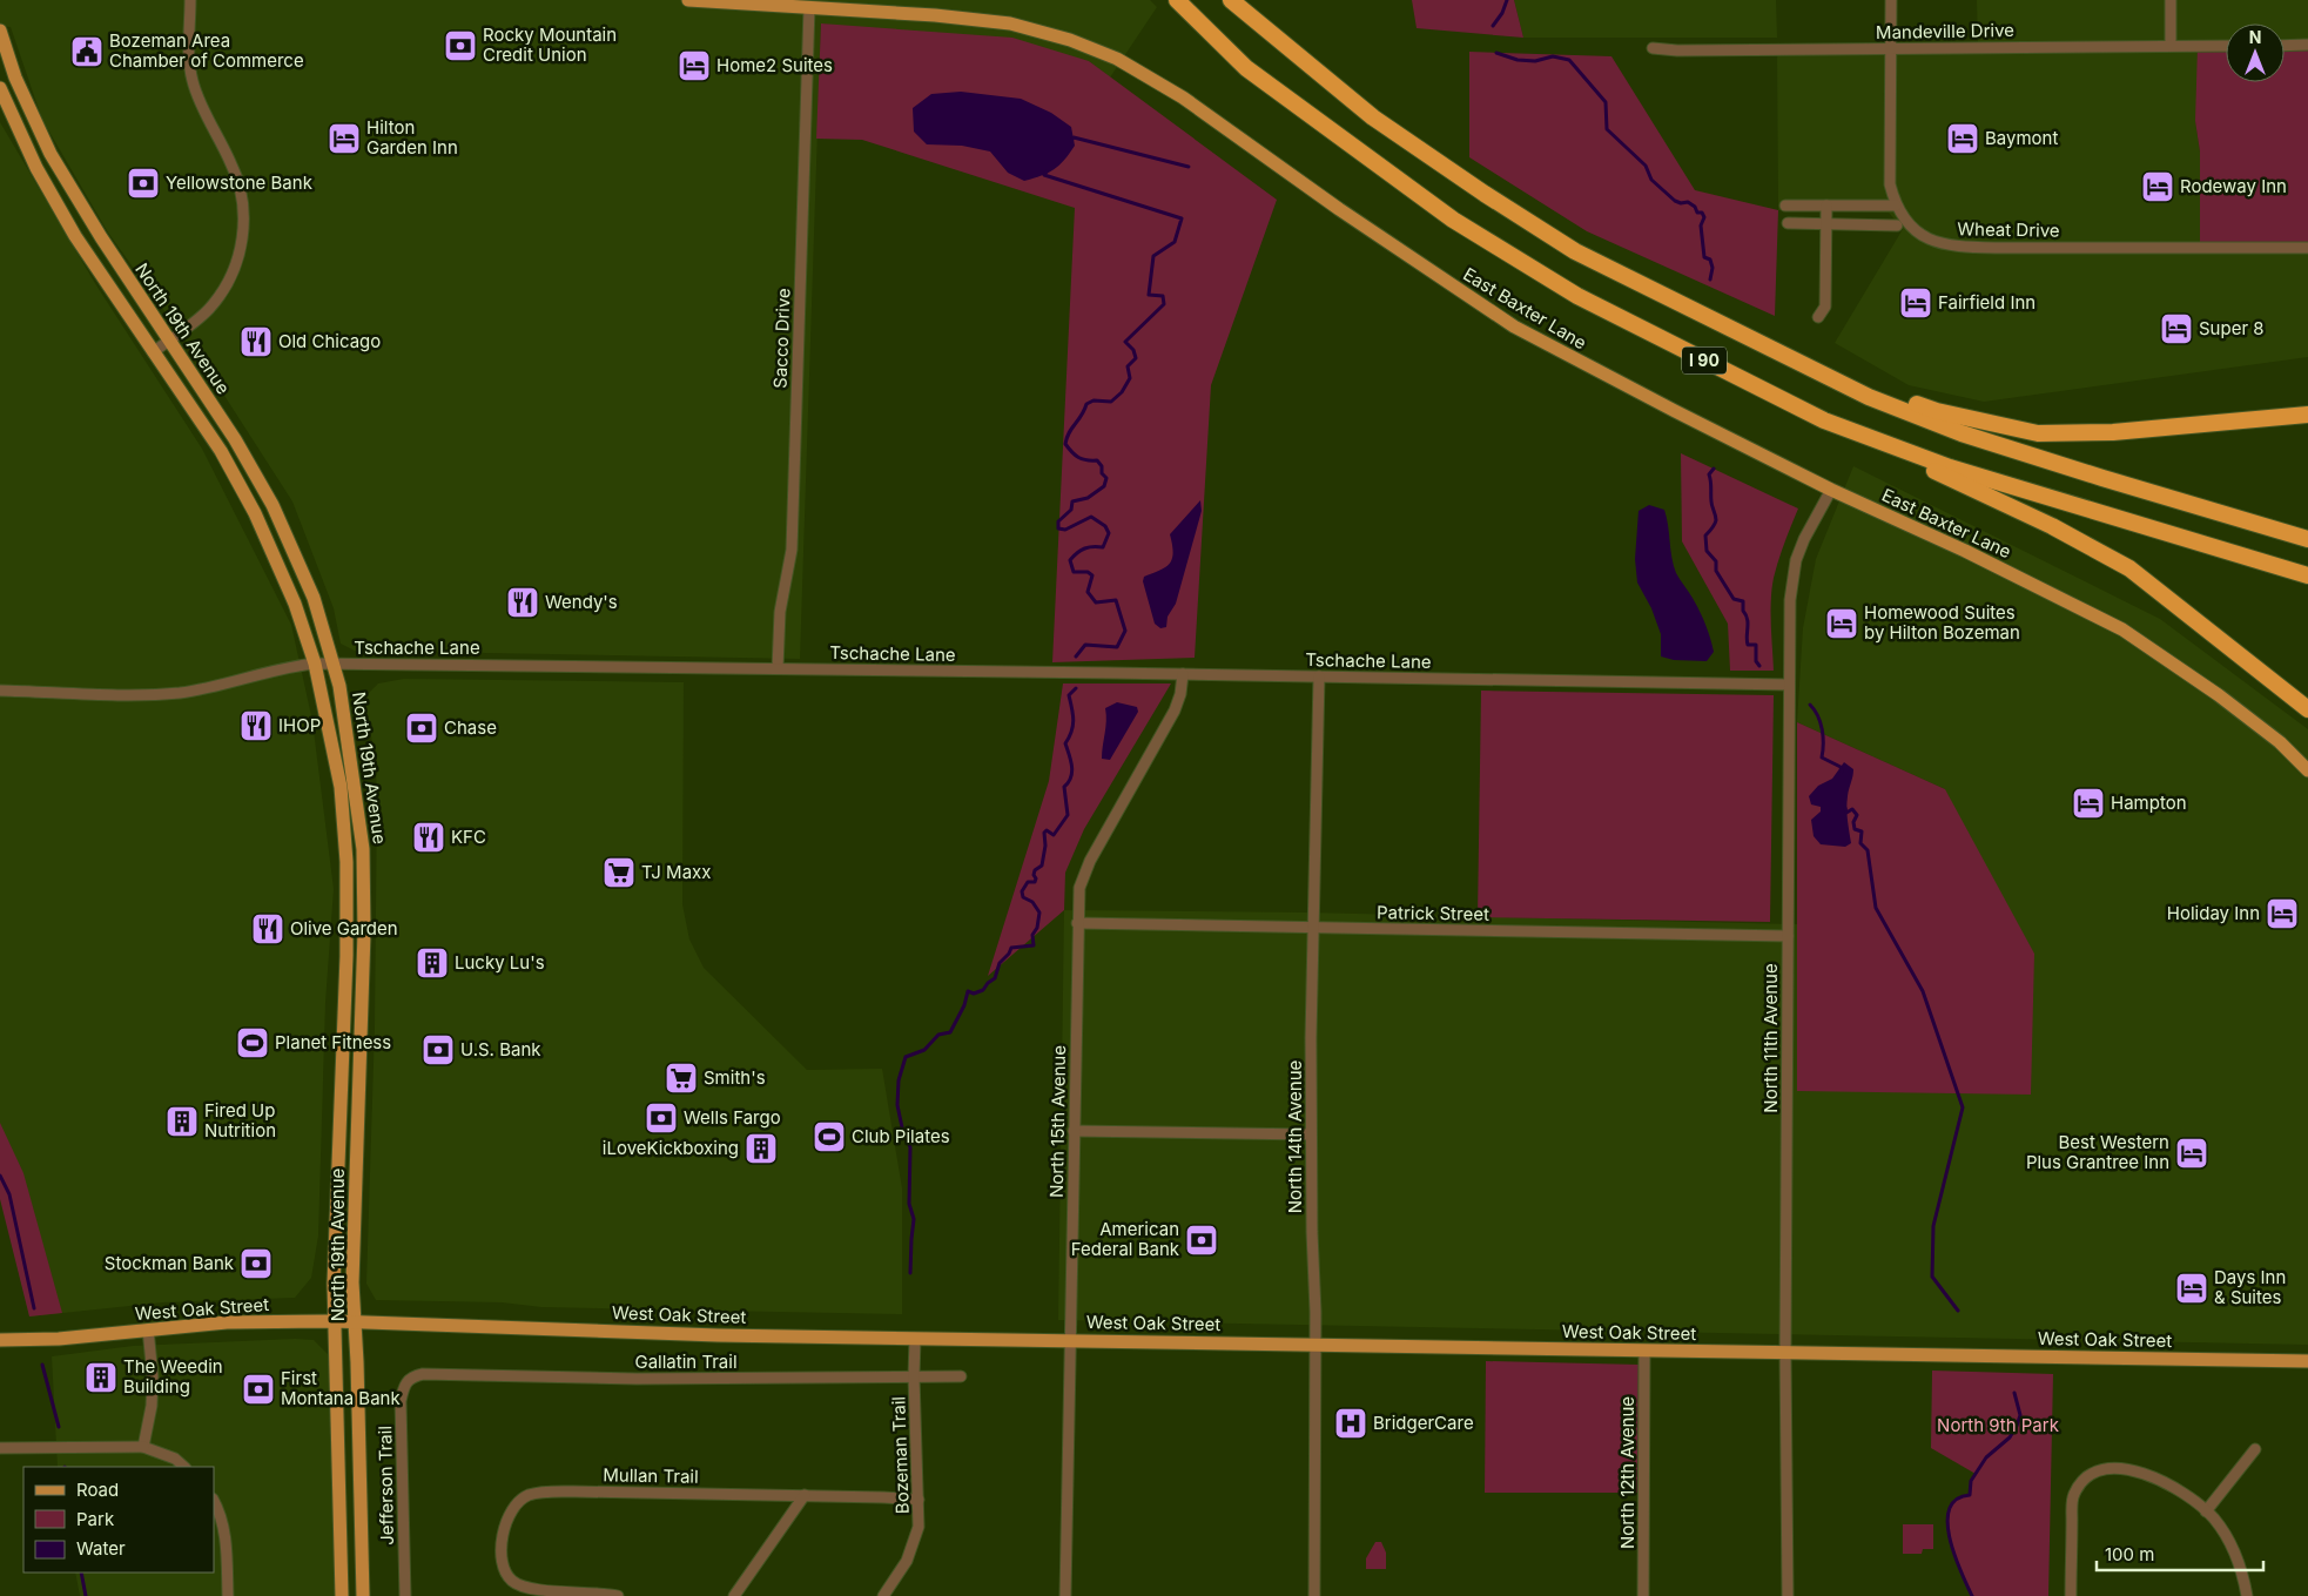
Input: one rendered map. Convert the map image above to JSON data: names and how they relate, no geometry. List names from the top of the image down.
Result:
{
  "streets": {
    "highway": ["I 90"],
    "main road": ["East Baxter Lane", "North 19th Avenue", "West Oak Street"],
    "street": [
      "Mandeville Drive",
      "Wheat Drive",
      "Sacco Drive",
      "Tschache Lane",
      "Patrick Street",
      "North 11th Avenue",
      "North 15th Avenue",
      "North 14th Avenue",
      "Gallatin Trail",
      "Bozeman Trail",
      "North 12th Avenue",
      "Mullan Trail",
      "Jefferson Trail"
    ]
  },
  "crossings": [
    ["Mandeville Drive", "Wheat Drive"],
    ["East Baxter Lane", "Sacco Drive"],
    ["East Baxter Lane", "North 11th Avenue"],
    ["North 19th Avenue", "Tschache Lane"],
    ["North 19th Avenue", "West Oak Street"],
    ["Sacco Drive", "Tschache Lane"],
    ["Tschache Lane", "North 11th Avenue"],
    ["Tschache Lane", "North 15th Avenue"],
    ["Tschache Lane", "North 14th Avenue"],
    ["Patrick Street", "North 11th Avenue"],
    ["Patrick Street", "North 15th Avenue"],
    ["Patrick Street", "North 14th Avenue"],
    ["North 11th Avenue", "West Oak Street"],
    ["North 15th Avenue", "West Oak Street"],
    ["North 14th Avenue", "West Oak Street"],
    ["West Oak Street", "Bozeman Trail"],
    ["West Oak Street", "North 12th Avenue"],
    ["Gallatin Trail", "Bozeman Trail"],
    ["Gallatin Trail", "Jefferson Trail"],
    ["Bozeman Trail", "Mullan Trail"]
  ],
  "parks": ["North 9th Park"],
  "places": {
    "bank": [
      "Rocky Mountain Credit Union",
      "Yellowstone Bank",
      "Chase",
      "U.S. Bank",
      "Wells Fargo",
      "American Federal Bank",
      "Stockman Bank",
      "First Montana Bank"
    ],
    "public building": ["Bozeman Area Chamber of Commerce"],
    "hotel": [
      "Home2 Suites",
      "Hilton Garden Inn",
      "Baymont",
      "Rodeway Inn",
      "Fairfield Inn",
      "Super 8",
      "Homewood Suites by Hilton Bozeman",
      "Hampton",
      "Holiday Inn",
      "Best Western Plus Grantree Inn",
      "Days Inn & Suites"
    ],
    "restaurant": [
      "Old Chicago",
      "Wendy's",
      "IHOP",
      "KFC",
      "Olive Garden"
    ],
    "supermarket": ["TJ Maxx", "Smith's"],
    "building": [
      "Lucky Lu's",
      "Fired Up Nutrition",
      "iLoveKickboxing",
      "The Weedin Building"
    ],
    "sports": ["Planet Fitness", "Club Pilates"],
    "hospital": ["BridgerCare"]
  },
  "legend": ["Road", "Park", "Water"],
  "scale_bar": "100 m",
  "north": "top"
}
